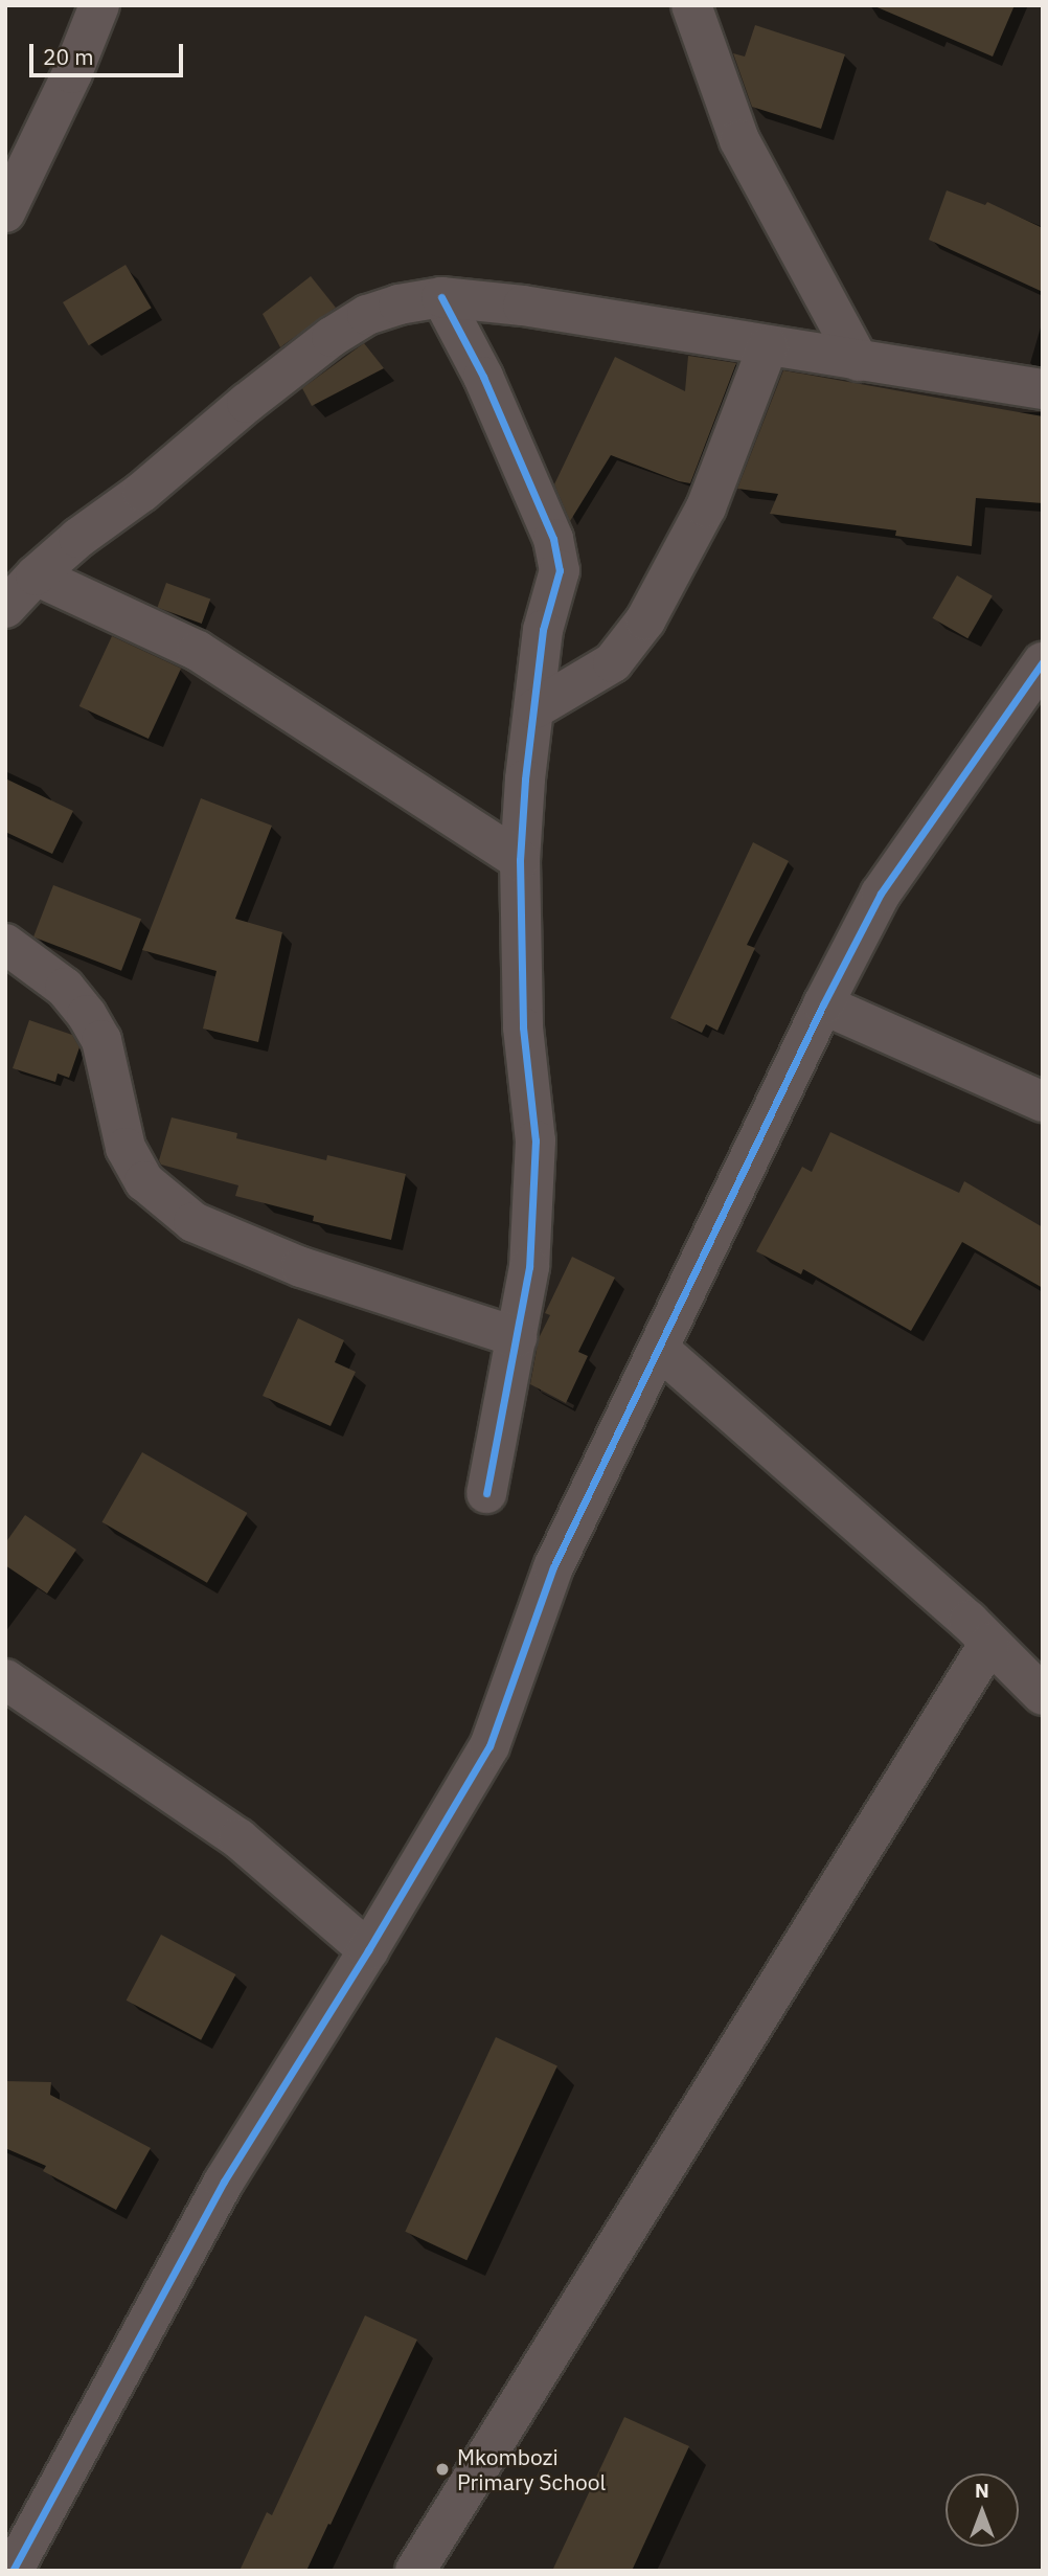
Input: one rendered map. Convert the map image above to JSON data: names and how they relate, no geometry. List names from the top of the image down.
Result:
{
  "places": ["Mkombozi Primary School"],
  "scale_bar": "20 m",
  "north": "top"
}
